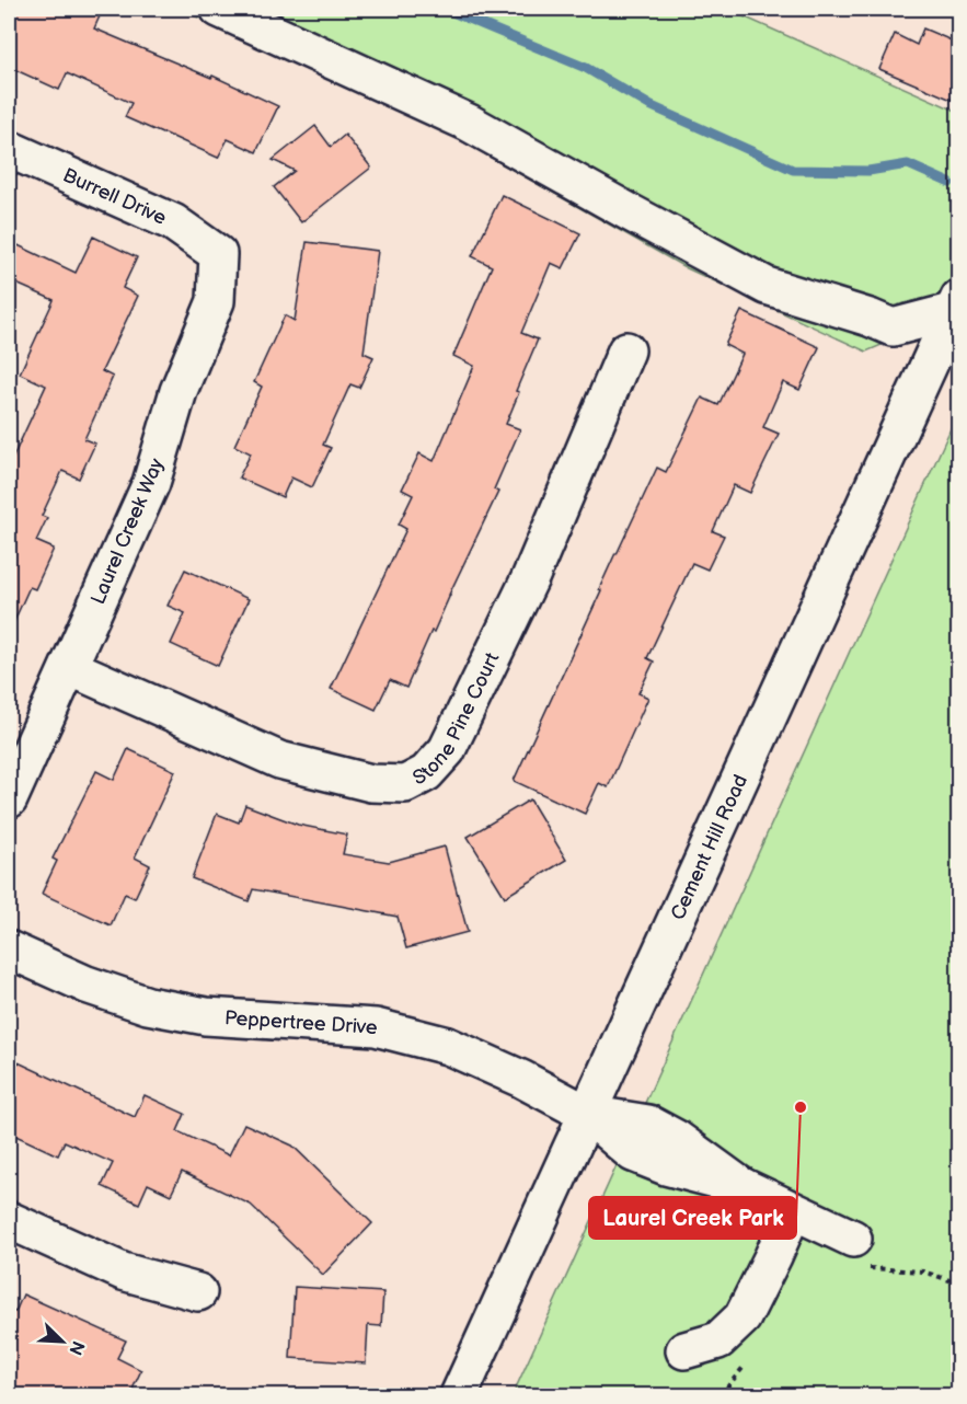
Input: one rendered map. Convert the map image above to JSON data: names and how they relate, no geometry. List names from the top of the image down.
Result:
{
  "streets": {
    "street": [
      "Burrell Drive",
      "Laurel Creek Way",
      "Stone Pine Court",
      "Cement Hill Road",
      "Peppertree Drive"
    ]
  },
  "crossings": [
    ["Burrell Drive", "Laurel Creek Way"],
    ["Laurel Creek Way", "Stone Pine Court"],
    ["Cement Hill Road", "Peppertree Drive"]
  ],
  "places": ["Laurel Creek Park"],
  "north": "bottom right"
}
